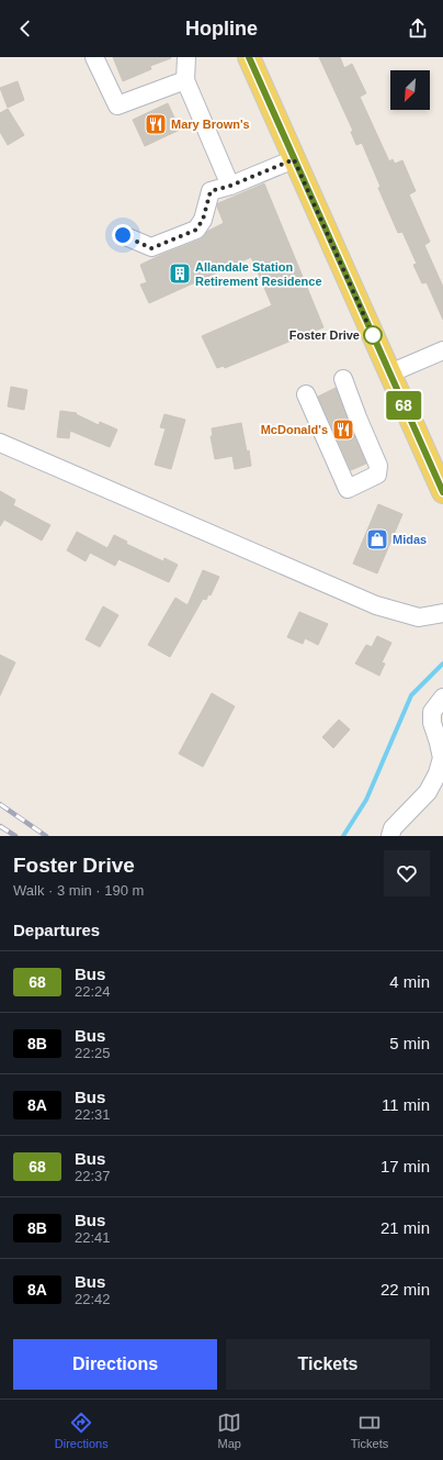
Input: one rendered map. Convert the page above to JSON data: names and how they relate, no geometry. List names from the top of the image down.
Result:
{
  "places": {
    "restaurant": ["Mary Brown's", "McDonald's"],
    "building": ["Allandale Station Retirement Residence"],
    "other": ["Foster Drive"],
    "shop": ["Midas"]
  },
  "lines": ["bus line 68"],
  "north": "bottom left",
  "page": {
    "header": "Hopline",
    "on_map": "68",
    "heading": [
      ["Foster Drive", "Walk · 3 min · 190 m"],
      "Departures"
    ],
    "list": [
      {
        "mark": "68",
        "name": "Bus",
        "note": "22:24",
        "value": "4 min"
      },
      {
        "mark": "8B",
        "name": "Bus",
        "note": "22:25",
        "value": "5 min"
      },
      {
        "mark": "8A",
        "name": "Bus",
        "note": "22:31",
        "value": "11 min"
      },
      {
        "mark": "68",
        "name": "Bus",
        "note": "22:37",
        "value": "17 min"
      },
      {
        "mark": "8B",
        "name": "Bus",
        "note": "22:41",
        "value": "21 min"
      },
      {
        "mark": "8A",
        "name": "Bus",
        "note": "22:42",
        "value": "22 min"
      }
    ],
    "buttons": ["Directions", "Tickets"],
    "tabs": ["Directions", "Map", "Tickets"]
  }
}
